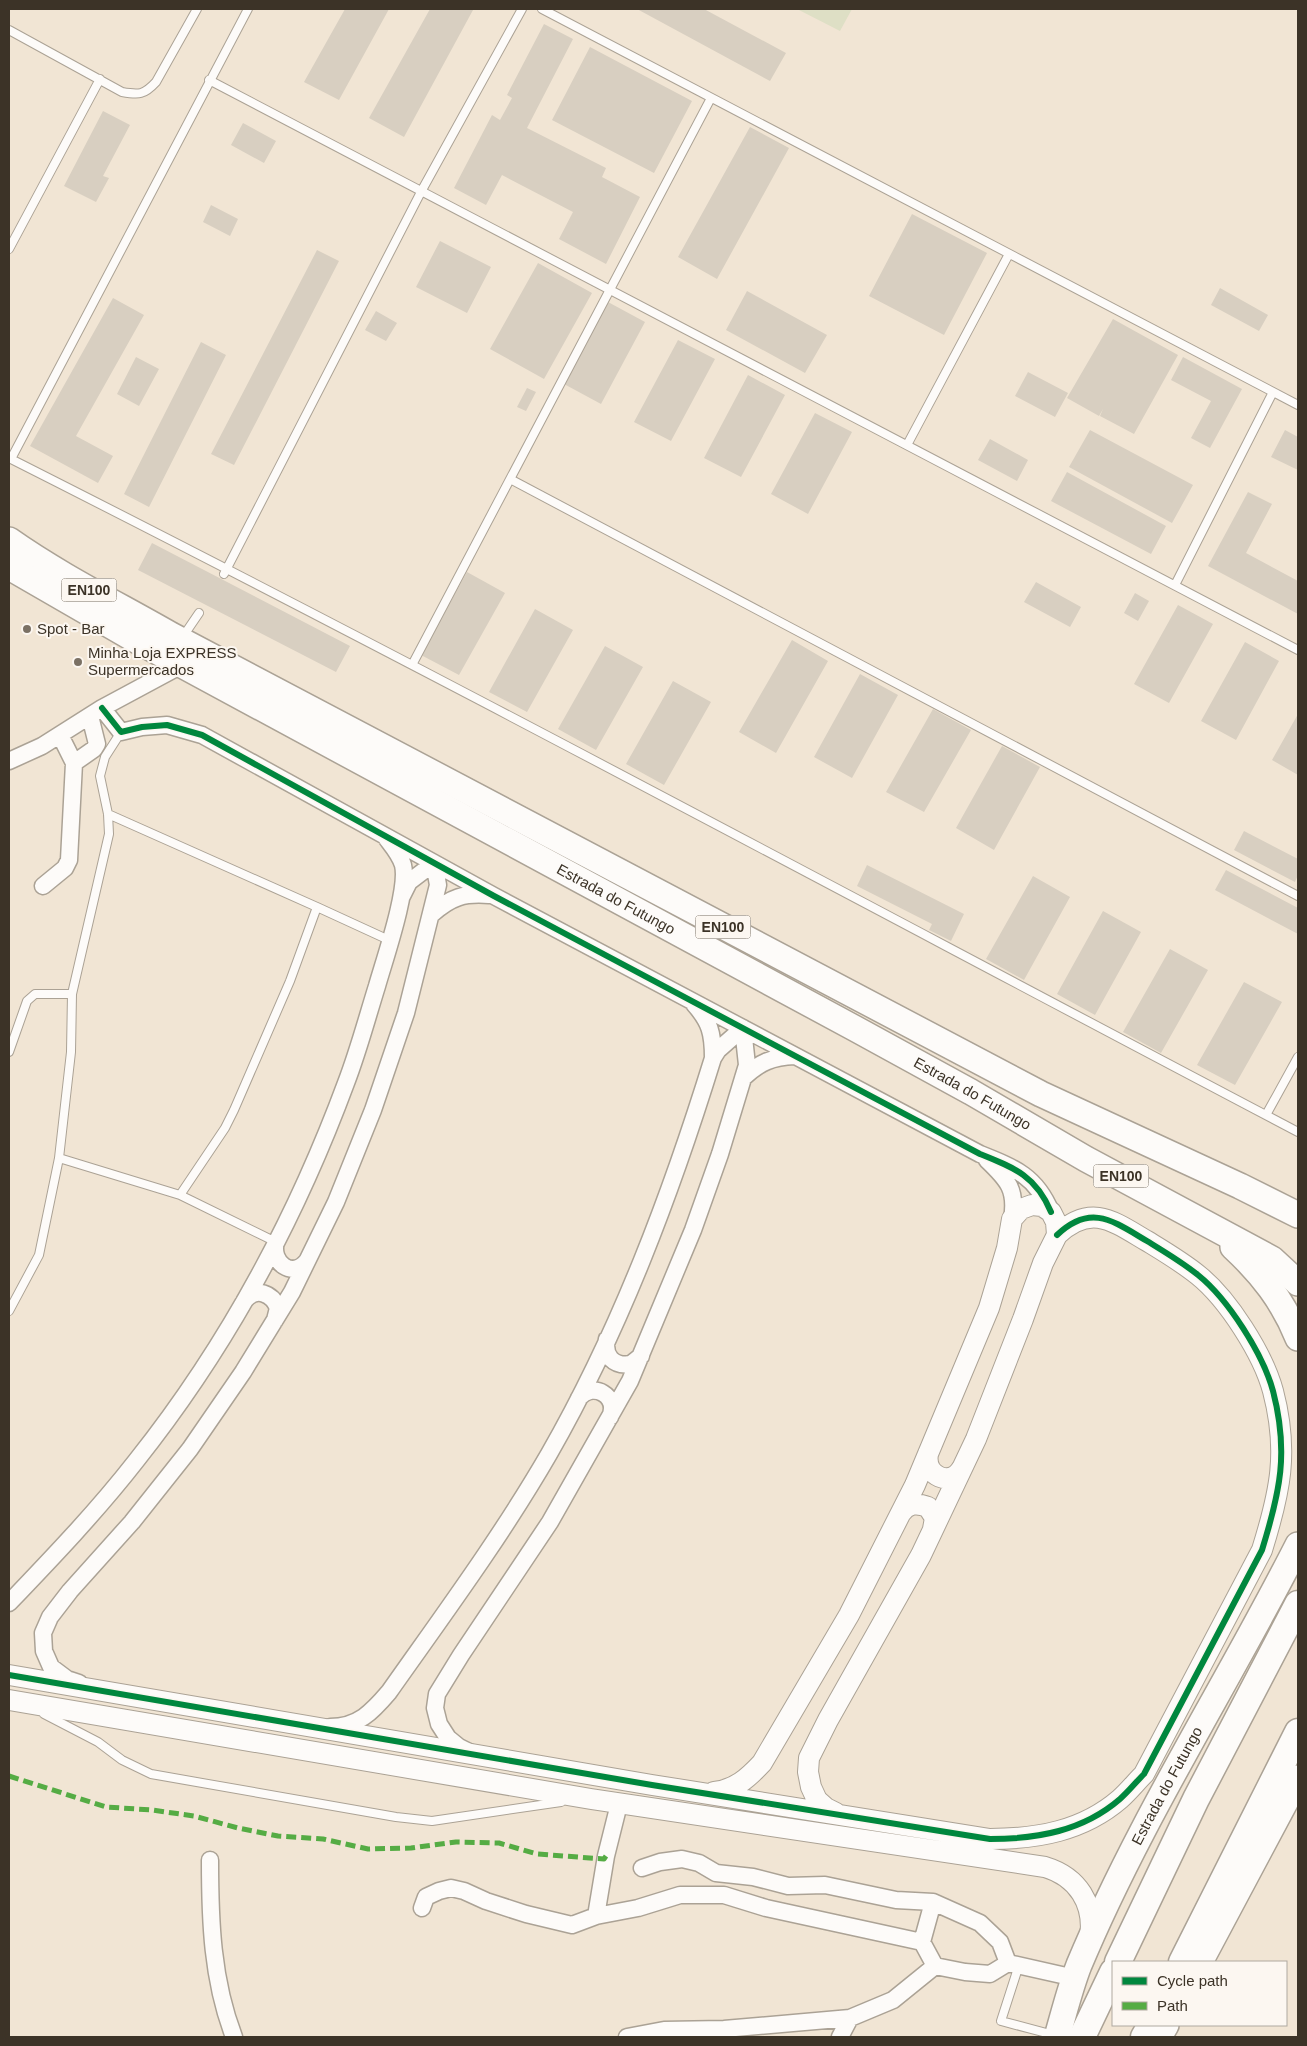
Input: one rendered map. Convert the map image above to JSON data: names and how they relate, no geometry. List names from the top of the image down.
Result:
{
  "streets": {
    "highway": ["Estrada do Futungo"],
    "main road": ["EN100"]
  },
  "places": ["Spot - Bar", "Minha Loja EXPRESS Supermercados"],
  "legend": ["Cycle path", "Path"]
}
